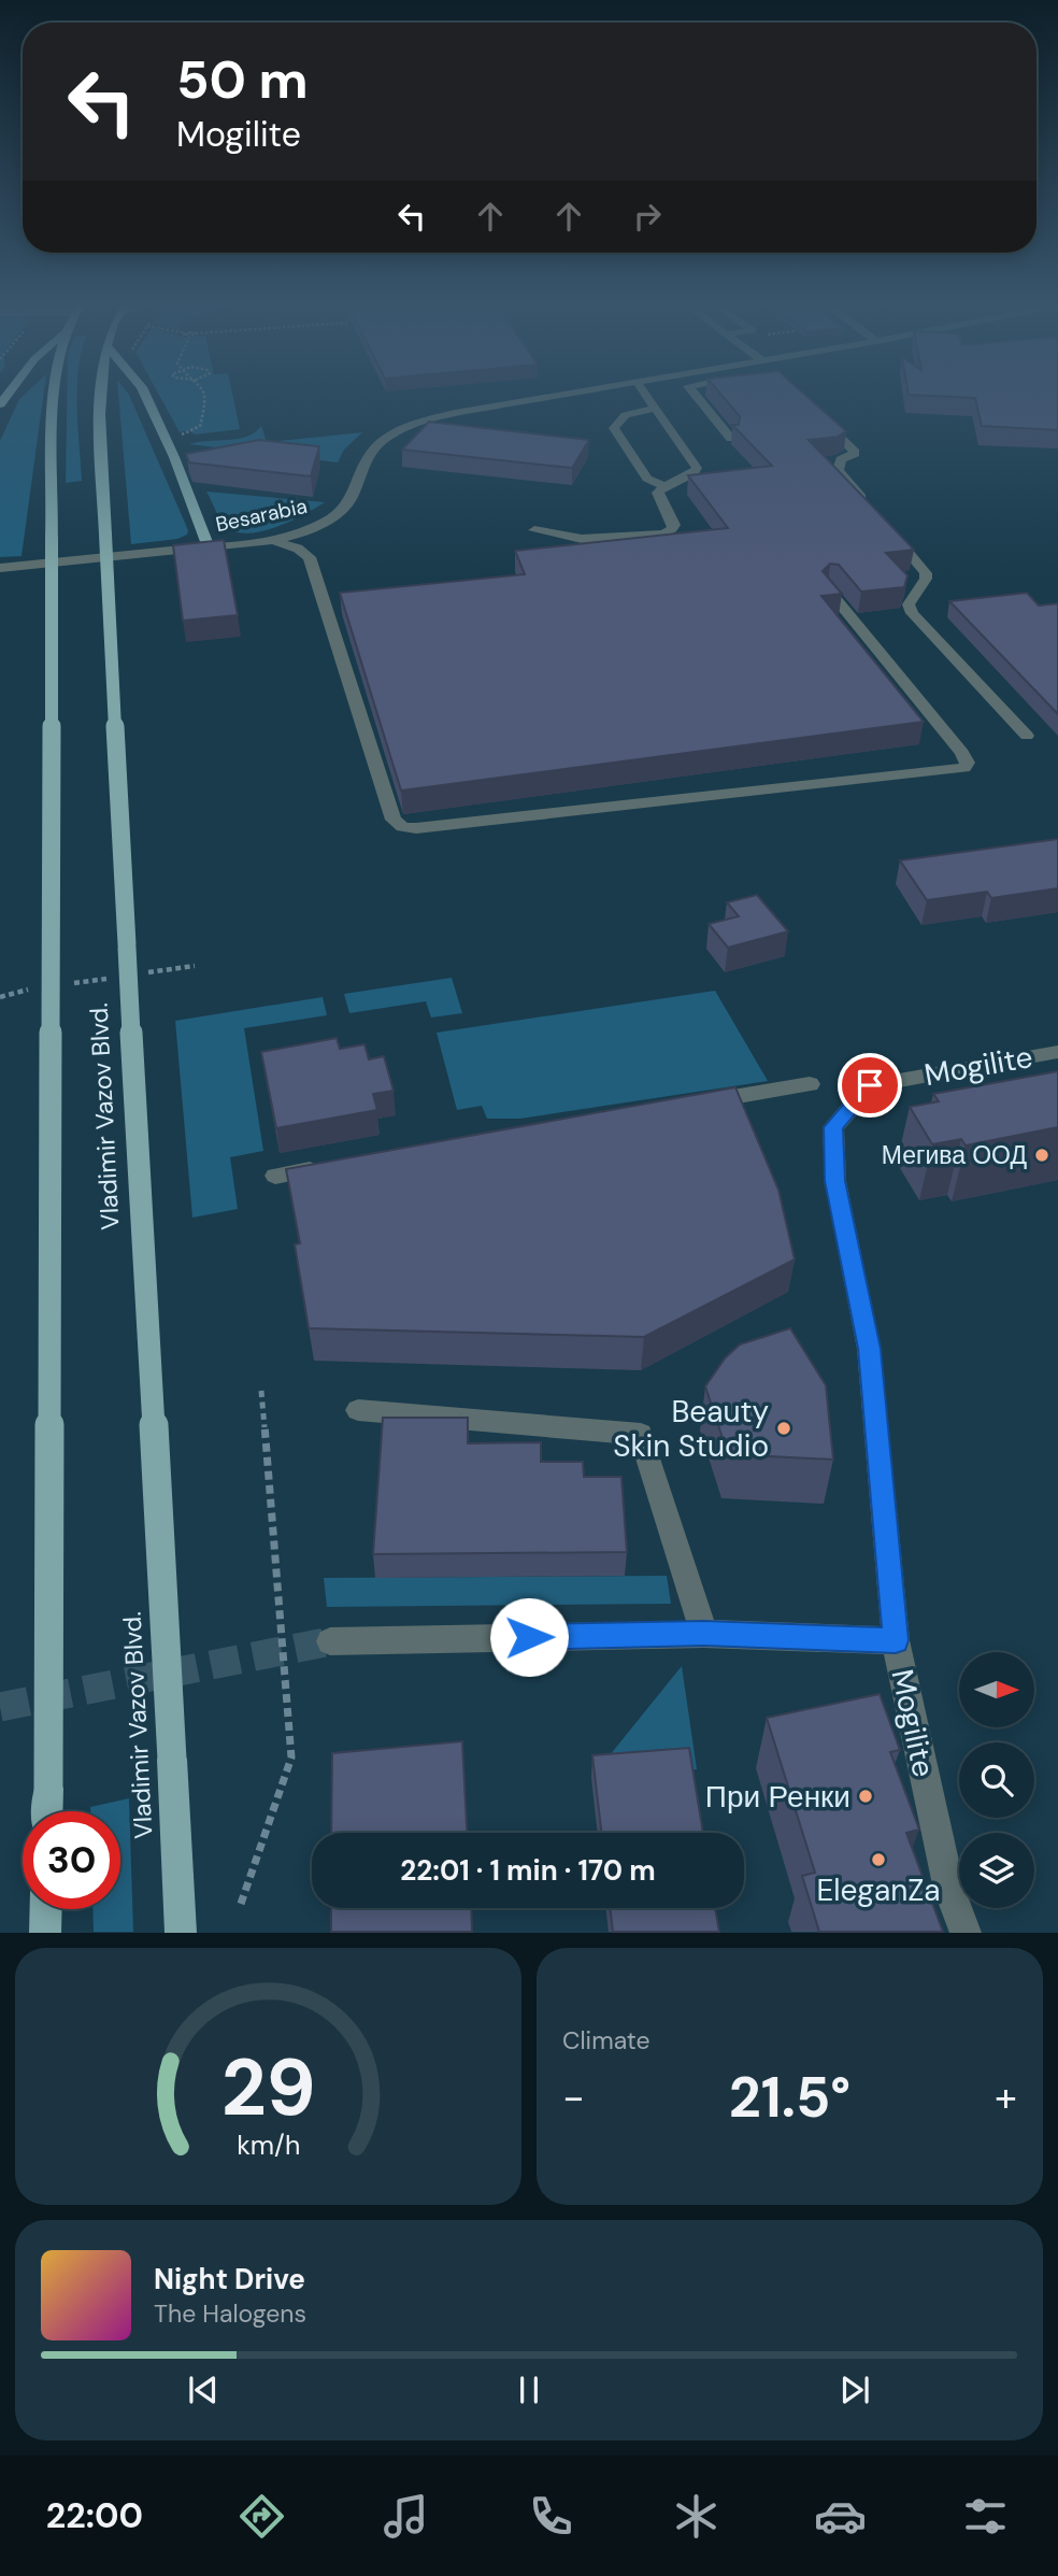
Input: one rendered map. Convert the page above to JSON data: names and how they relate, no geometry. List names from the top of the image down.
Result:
{
  "streets": {
    "main road": ["Vladimir Vazov Blvd."],
    "street": ["Besarabia", "Mogilite"]
  },
  "places": [
    "Мегива ООД",
    "Beauty Skin Studio",
    "При Ренки",
    "EleganZa"
  ],
  "north": "right",
  "page": {
    "turn": ["50 m", "Mogilite"],
    "limit": "30",
    "trip": "22:01 · 1 min · 170 m",
    "tile": "Climate",
    "heat": ["−", "21.5°", "+"],
    "song": ["Night Drive", "The Halogens"],
    "tabs": "22:00",
    "gauge": ["29", "km/h"]
  }
}
